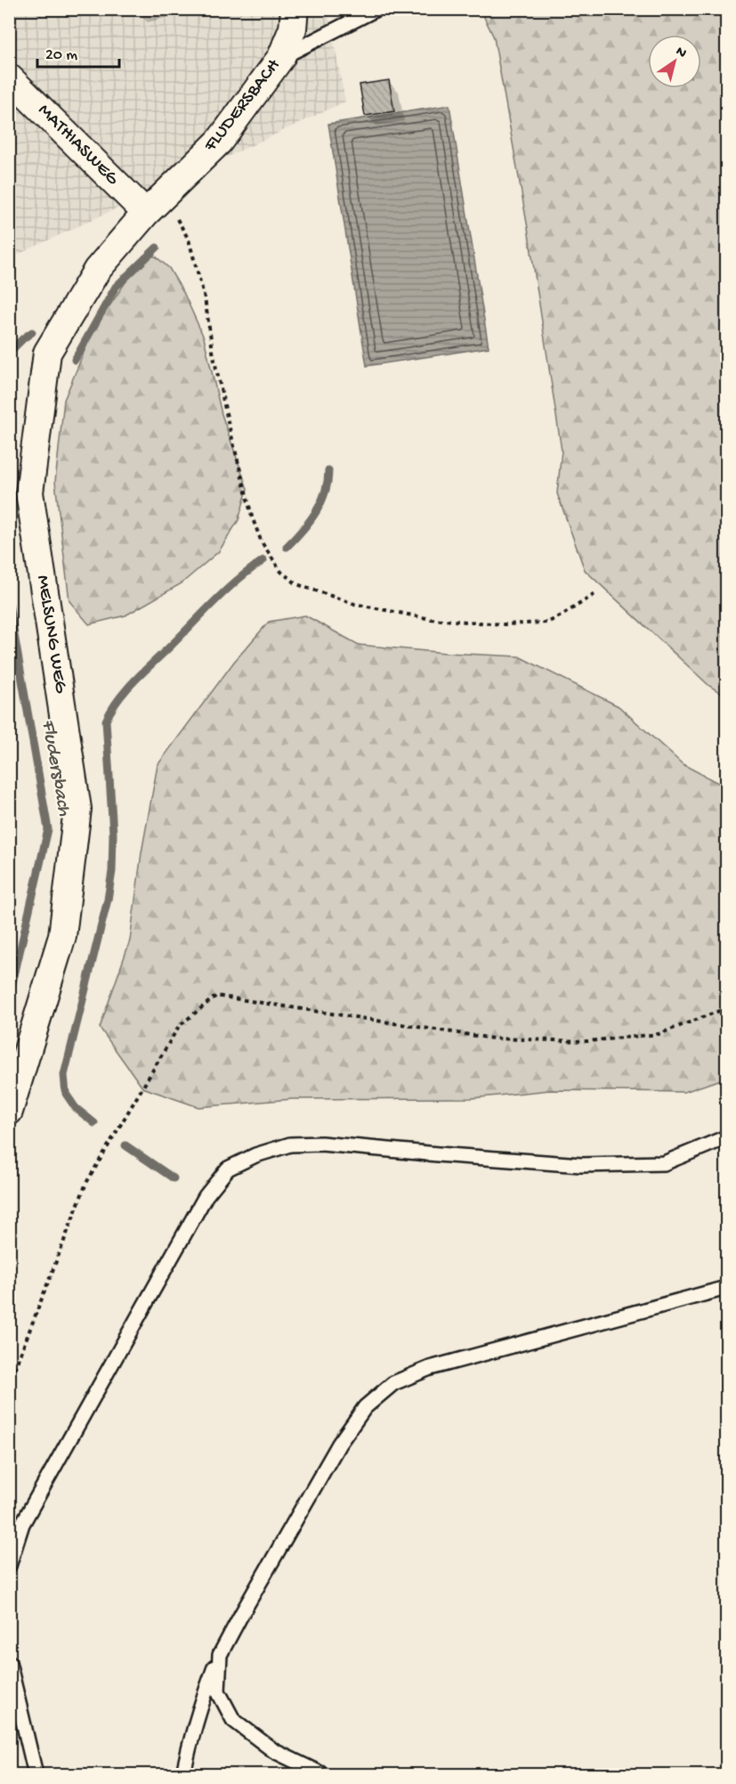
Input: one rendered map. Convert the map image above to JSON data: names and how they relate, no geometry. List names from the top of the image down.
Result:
{
  "streets": {
    "street": ["FLUDERSBACH", "MATHIASWEG", "MELSUNG WEG"]
  },
  "crossings": [
    ["FLUDERSBACH", "MATHIASWEG"],
    ["FLUDERSBACH", "MELSUNG WEG"],
    ["MATHIASWEG", "MELSUNG WEG"]
  ],
  "water": ["Fludersbach"],
  "scale_bar": "20 m",
  "north": "top right"
}
